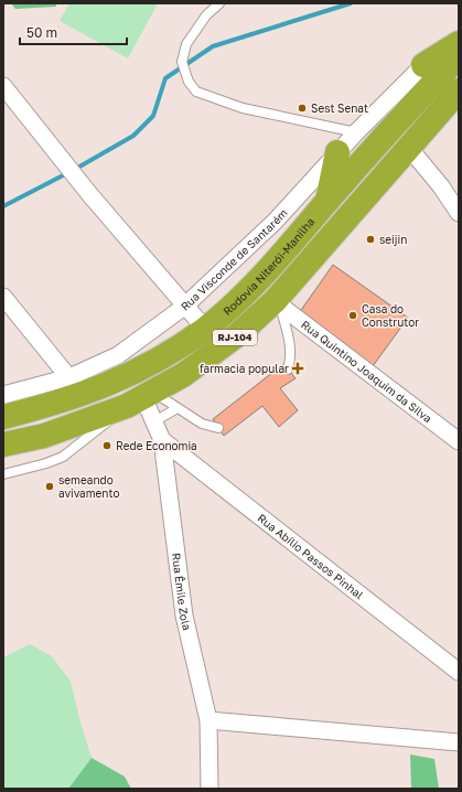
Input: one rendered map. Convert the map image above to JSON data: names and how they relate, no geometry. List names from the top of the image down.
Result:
{
  "streets": {
    "highway": ["Rodovia Niterói-Manilha", "RJ-104"],
    "street": [
      "Rua Visconde de Santarém",
      "Rua Quintino Joaquim da Silva",
      "Rua Abílio Passos Pinhal",
      "Rua Êmile Zola"
    ]
  },
  "crossings": [
    ["Rua Visconde de Santarém", "Rodovia Niterói-Manilha"],
    ["RJ-104", "Rua Quintino Joaquim da Silva"],
    ["RJ-104", "Rua Êmile Zola"],
    ["Rua Abílio Passos Pinhal", "Rua Êmile Zola"]
  ],
  "places": {
    "other": [
      "Sest Senat",
      "seijin",
      "Casa do Construtor",
      "Rede Economia",
      "semeando avivamento"
    ],
    "health": ["farmacia popular"]
  },
  "scale_bar": "50 m"
}
